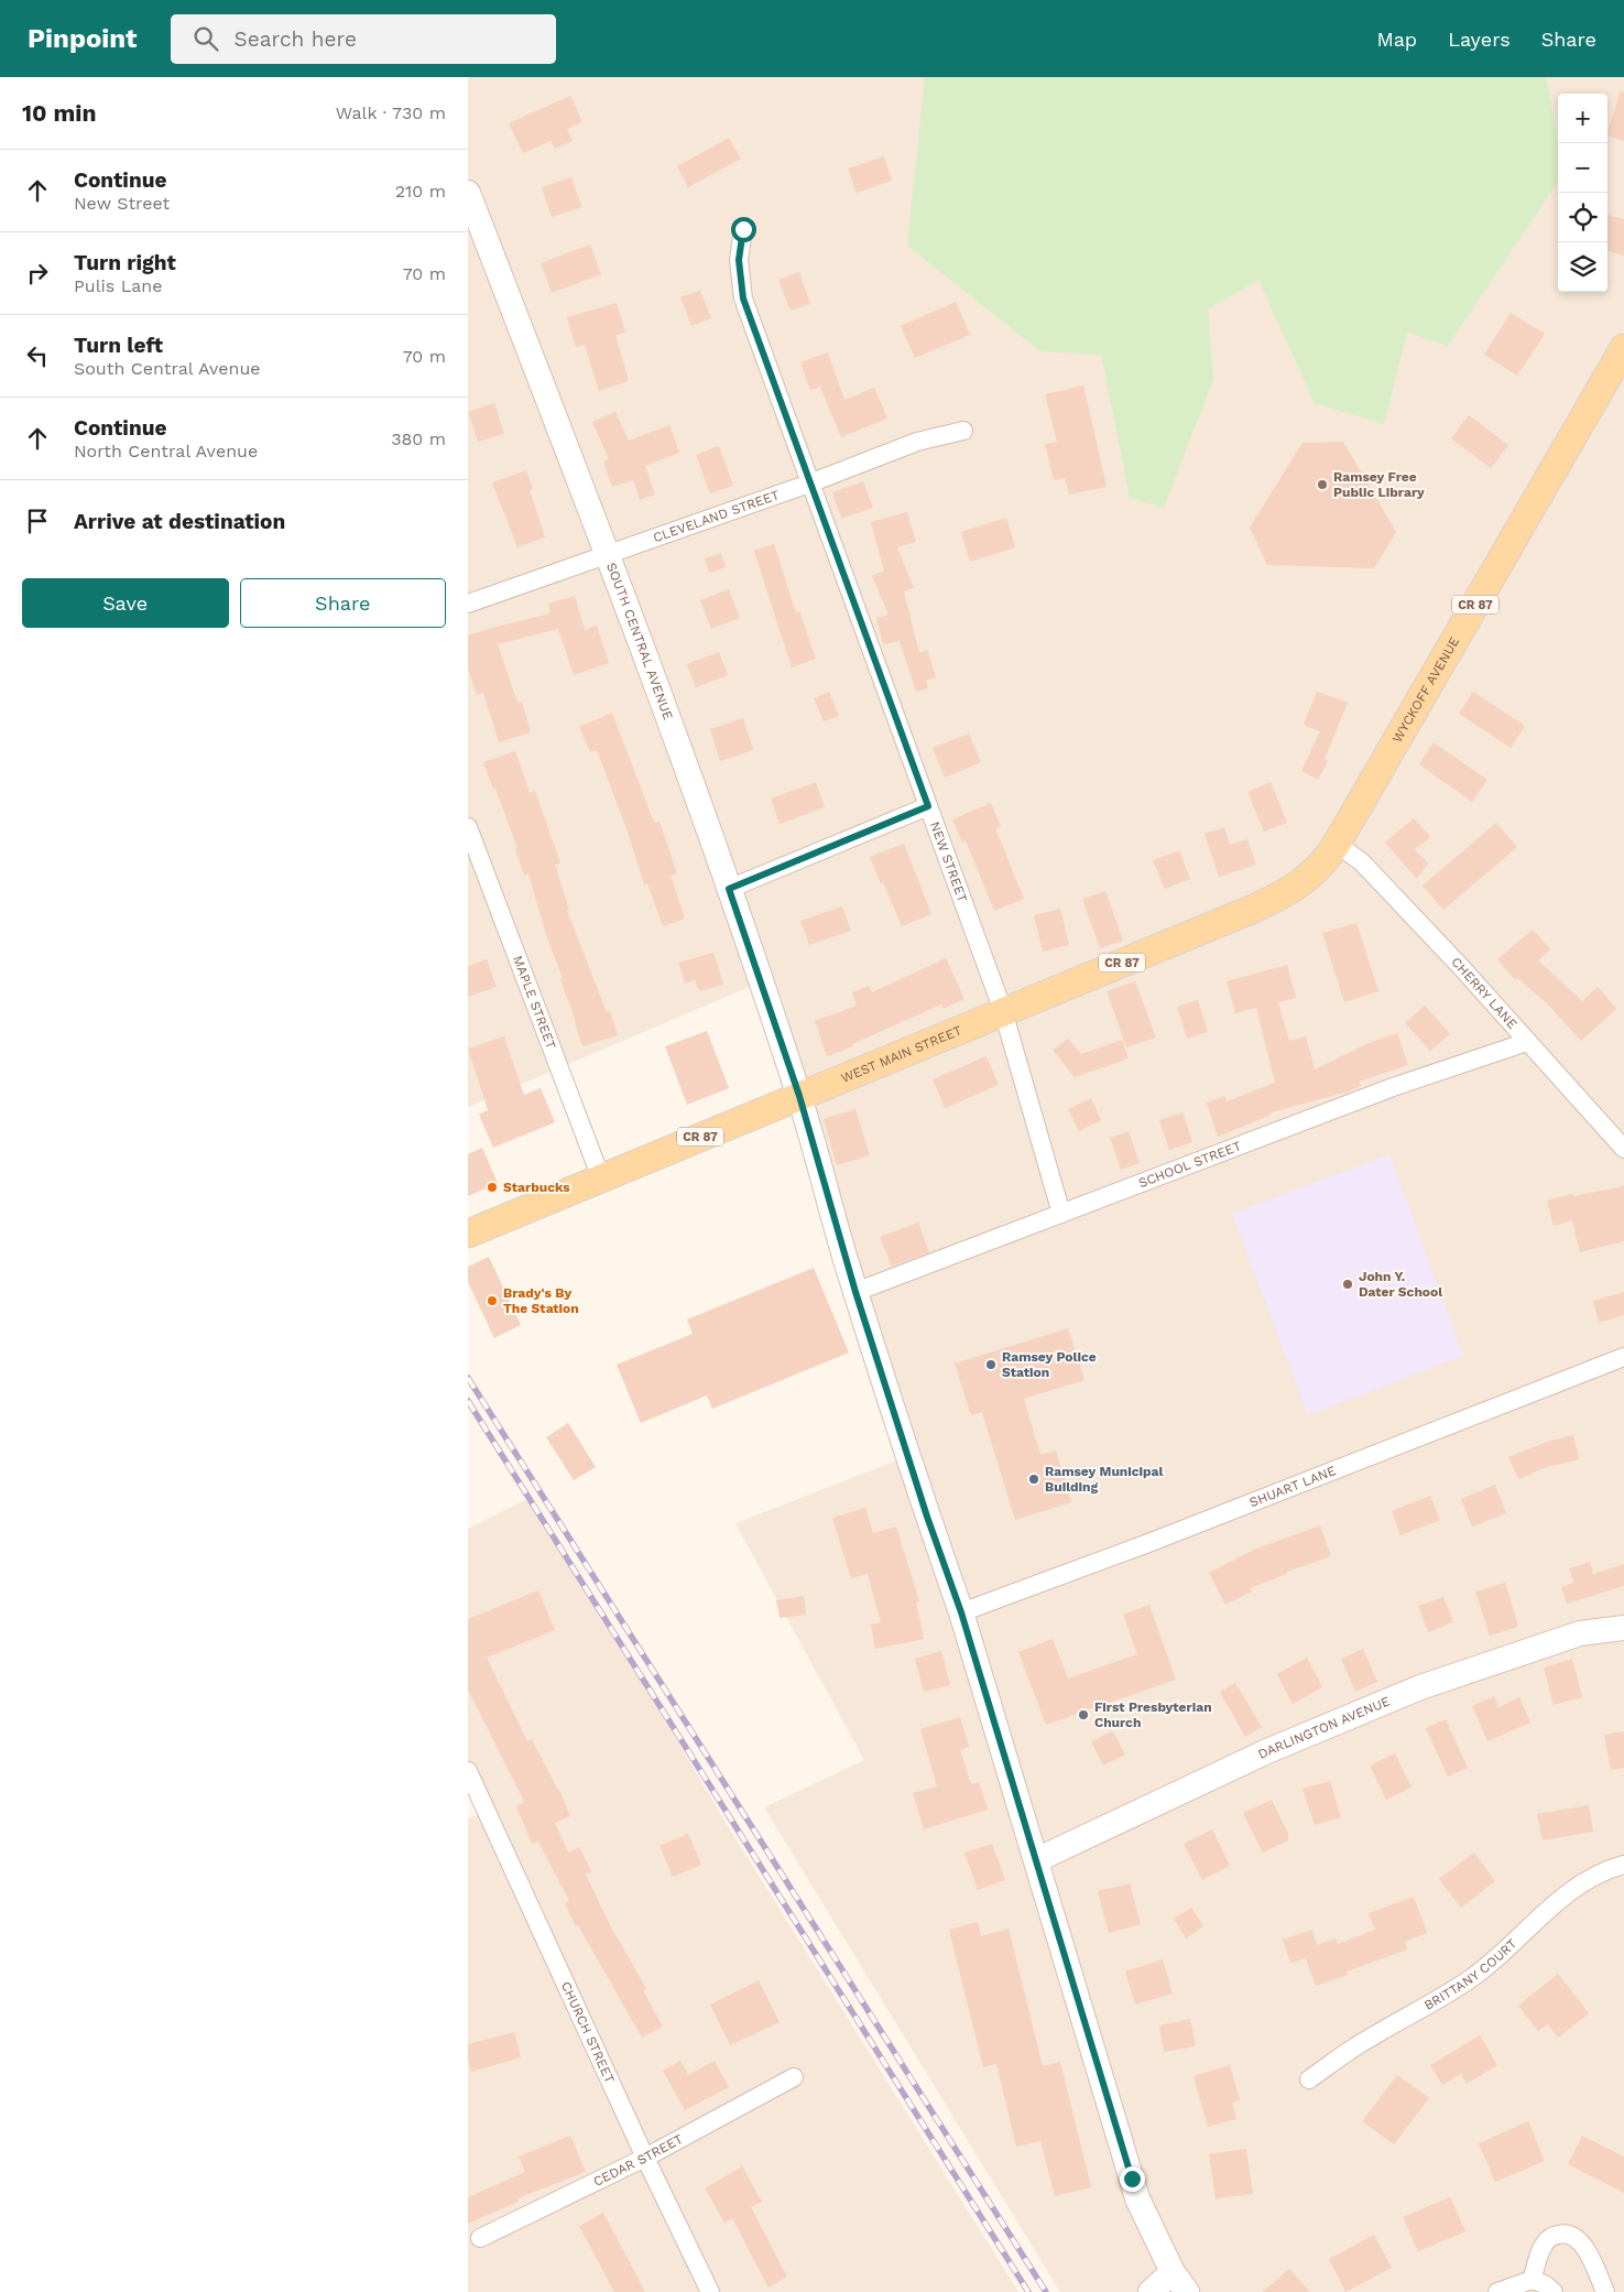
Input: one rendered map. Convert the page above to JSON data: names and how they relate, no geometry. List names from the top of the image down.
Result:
{
  "streets": {
    "main road": [
      "CR 87",
      "SOUTH CENTRAL AVENUE",
      "WYCKOFF AVENUE",
      "WEST MAIN STREET",
      "DARLINGTON AVENUE"
    ],
    "street": [
      "CLEVELAND STREET",
      "NEW STREET",
      "CHERRY LANE",
      "MAPLE STREET",
      "SCHOOL STREET",
      "SHUART LANE",
      "BRITTANY COURT",
      "CHURCH STREET",
      "CEDAR STREET"
    ]
  },
  "crossings": [
    ["CLEVELAND STREET", "SOUTH CENTRAL AVENUE"],
    ["CLEVELAND STREET", "NEW STREET"],
    ["SOUTH CENTRAL AVENUE", "WEST MAIN STREET"],
    ["SOUTH CENTRAL AVENUE", "SCHOOL STREET"],
    ["SOUTH CENTRAL AVENUE", "SHUART LANE"],
    ["SOUTH CENTRAL AVENUE", "DARLINGTON AVENUE"],
    ["WYCKOFF AVENUE", "CHERRY LANE"],
    ["WYCKOFF AVENUE", "WEST MAIN STREET"],
    ["NEW STREET", "WEST MAIN STREET"],
    ["NEW STREET", "SCHOOL STREET"],
    ["CHERRY LANE", "WEST MAIN STREET"],
    ["CHERRY LANE", "SCHOOL STREET"],
    ["MAPLE STREET", "WEST MAIN STREET"],
    ["CHURCH STREET", "CEDAR STREET"]
  ],
  "places": [
    "Ramsey Free Public Library",
    "Starbucks",
    "John Y. Dater School",
    "Brady's By The Station",
    "Ramsey Police Station",
    "Ramsey Municipal Building",
    "First Presbyterian Church"
  ],
  "page": {
    "header": "Pinpoint",
    "search": "Search here",
    "nav": ["Map", "Layers", "Share"],
    "heading": ["10 min", "Walk · 730 m"],
    "map_buttons": ["+", "−"],
    "list": [
      ["Continue", "New Street", "210 m"],
      ["Turn right", "Pulis Lane", "70 m"],
      ["Turn left", "South Central Avenue", "70 m"],
      ["Continue", "North Central Avenue", "380 m"],
      "Arrive at destination"
    ],
    "buttons": ["Save", "Share"]
  }
}
